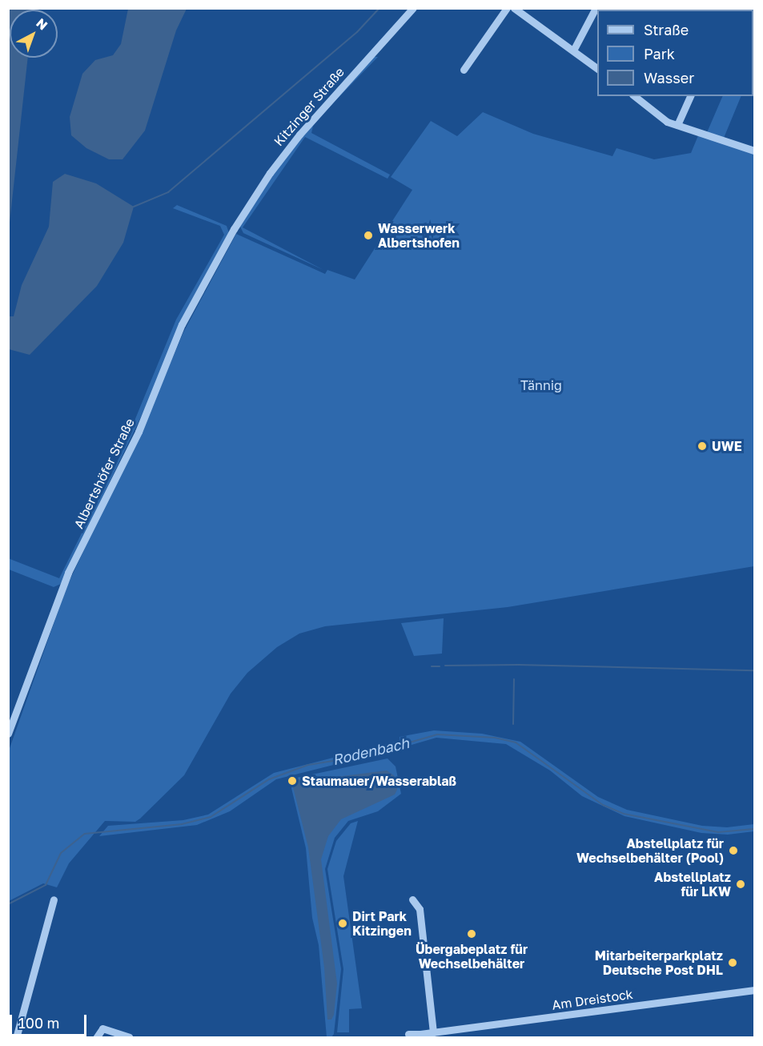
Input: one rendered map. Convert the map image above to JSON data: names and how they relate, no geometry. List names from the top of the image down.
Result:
{
  "streets": {
    "street": ["Kitzinger Straße", "Albertshöfer Straße", "Am Dreistock"]
  },
  "crossings": [
    ["Kitzinger Straße", "Albertshöfer Straße"]
  ],
  "water": ["Rodenbach"],
  "parks": ["Tännig"],
  "places": [
    "Wasserwerk Albertshofen",
    "UWE",
    "Staumauer/Wasserablaß",
    "Abstellplatz für Wechselbehälter (Pool)",
    "Abstellplatz für LKW",
    "Dirt Park Kitzingen",
    "Übergabeplatz für Wechselbehälter",
    "Mitarbeiterparkplatz Deutsche Post DHL"
  ],
  "legend": ["Straße", "Park", "Wasser"],
  "scale_bar": "100 m",
  "north": "top right"
}
